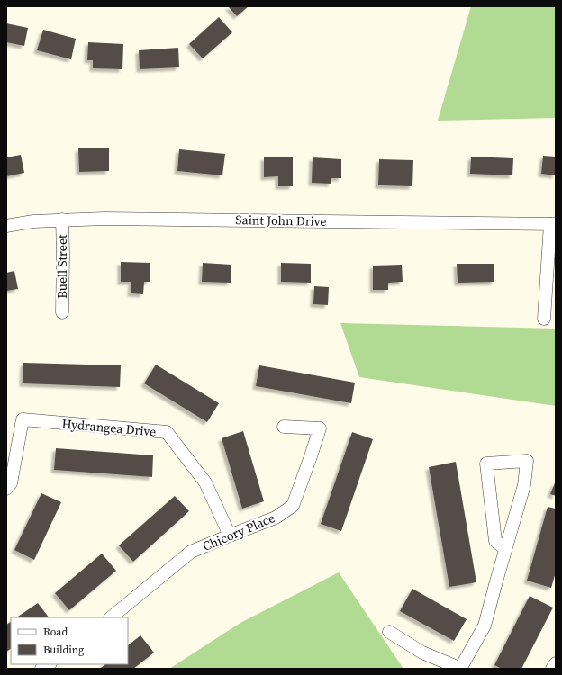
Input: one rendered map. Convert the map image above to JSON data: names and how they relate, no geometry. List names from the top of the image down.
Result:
{
  "streets": {
    "street": [
      "Saint John Drive",
      "Buell Street",
      "Hydrangea Drive",
      "Chicory Place"
    ]
  },
  "crossings": [
    ["Saint John Drive", "Buell Street"],
    ["Hydrangea Drive", "Chicory Place"]
  ],
  "legend": ["Road", "Building"]
}
